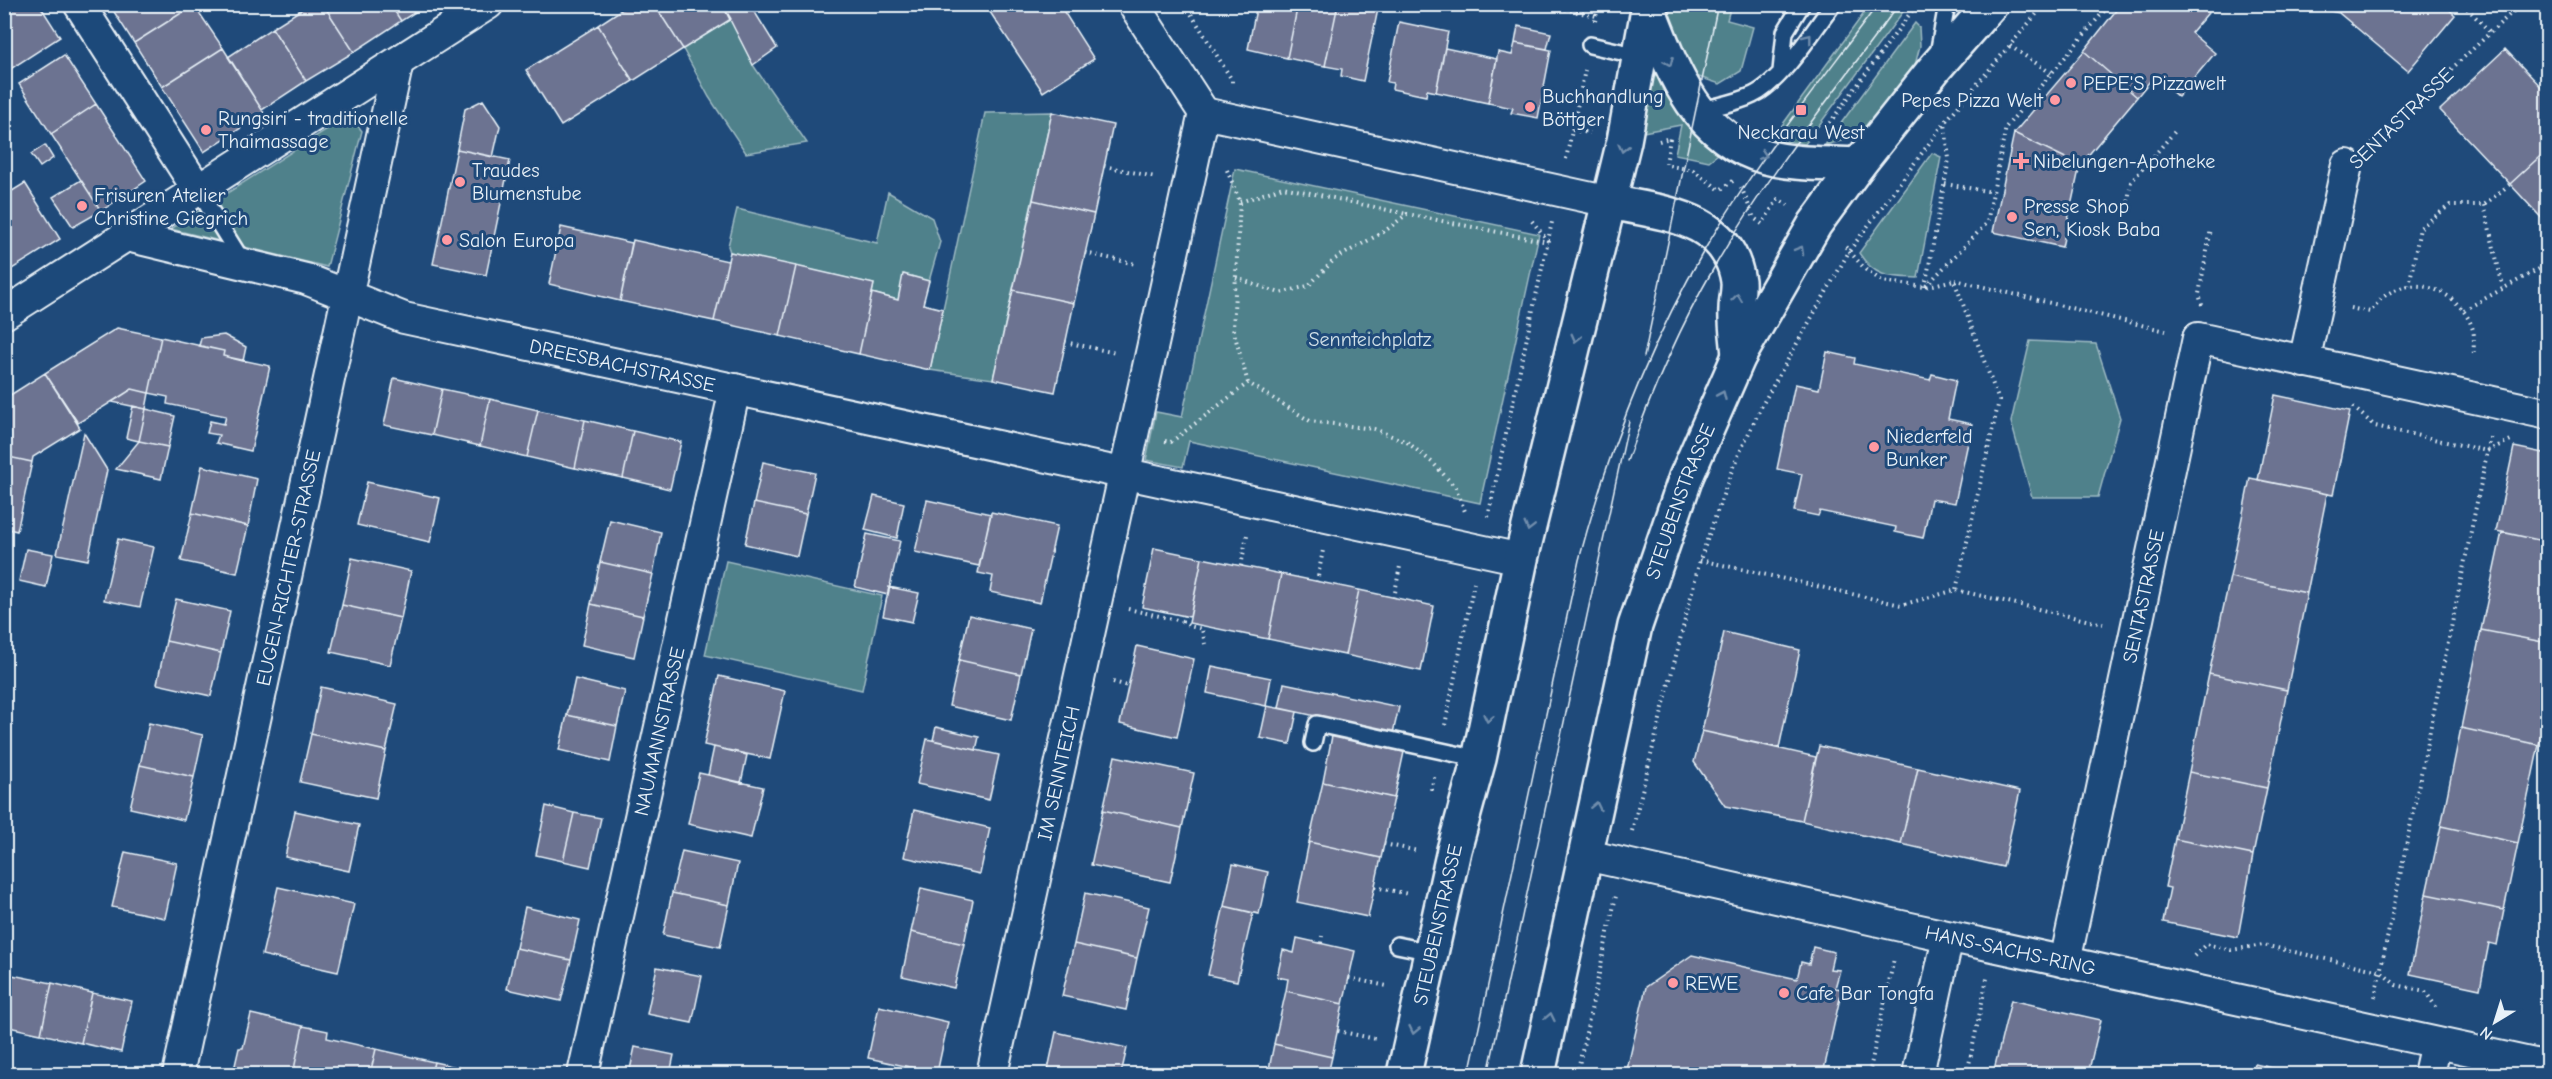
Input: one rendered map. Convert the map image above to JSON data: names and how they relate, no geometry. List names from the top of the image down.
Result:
{
  "streets": {
    "street": [
      "SENTASTRASSE",
      "DREESBACHSTRASSE",
      "STEUBENSTRASSE",
      "EUGEN-RICHTER-STRASSE",
      "NAUMANNSTRASSE",
      "IM SENNTEICH",
      "HANS-SACHS-RING"
    ]
  },
  "crossings": [
    ["SENTASTRASSE", "HANS-SACHS-RING"],
    ["DREESBACHSTRASSE", "EUGEN-RICHTER-STRASSE"],
    ["DREESBACHSTRASSE", "NAUMANNSTRASSE"],
    ["DREESBACHSTRASSE", "IM SENNTEICH"],
    ["STEUBENSTRASSE", "HANS-SACHS-RING"]
  ],
  "parks": ["Sennteichplatz"],
  "places": {
    "other": [
      "PEPE'S Pizzawelt",
      "Pepes Pizza Welt",
      "Buchhandlung Böttger",
      "Rungsiri - traditionelle Thaimassage",
      "Traudes Blumenstube",
      "Frisuren Atelier Christine Giegrich",
      "Presse Shop Sen, Kiosk Baba",
      "Salon Europa",
      "Niederfeld Bunker",
      "REWE",
      "Cafe Bar Tongfa"
    ],
    "transit": ["Neckarau West"],
    "health": ["Nibelungen-Apotheke"]
  },
  "north": "bottom left"
}
